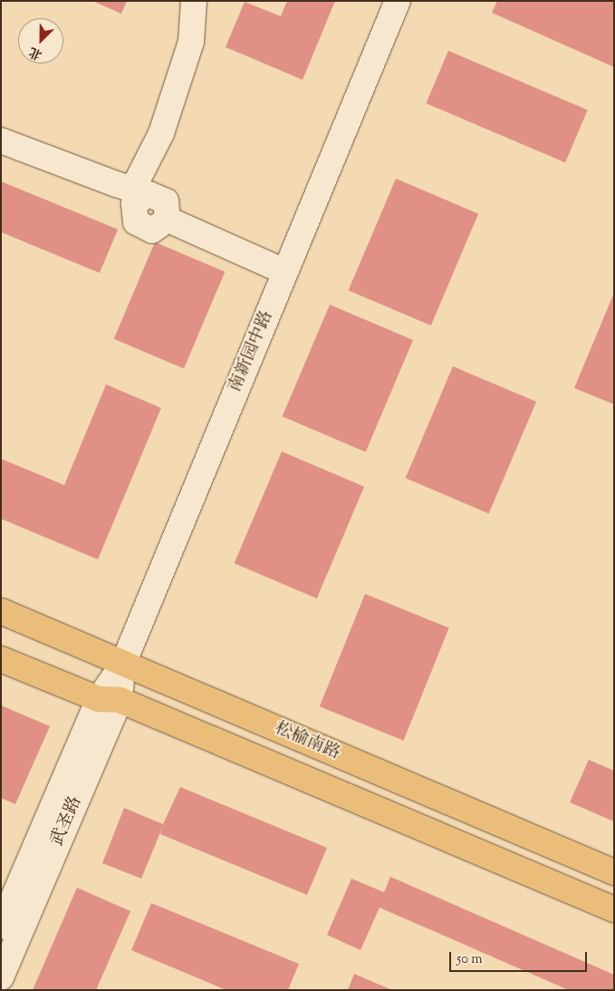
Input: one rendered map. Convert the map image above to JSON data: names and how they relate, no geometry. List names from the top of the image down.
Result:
{
  "streets": {
    "main road": ["松榆南路"],
    "street": ["南新园中路", "武圣路"]
  },
  "crossings": [
    ["南新园中路", "松榆南路"],
    ["南新园中路", "武圣路"],
    ["松榆南路", "武圣路"]
  ],
  "scale_bar": "50 m",
  "north": "bottom left"
}
